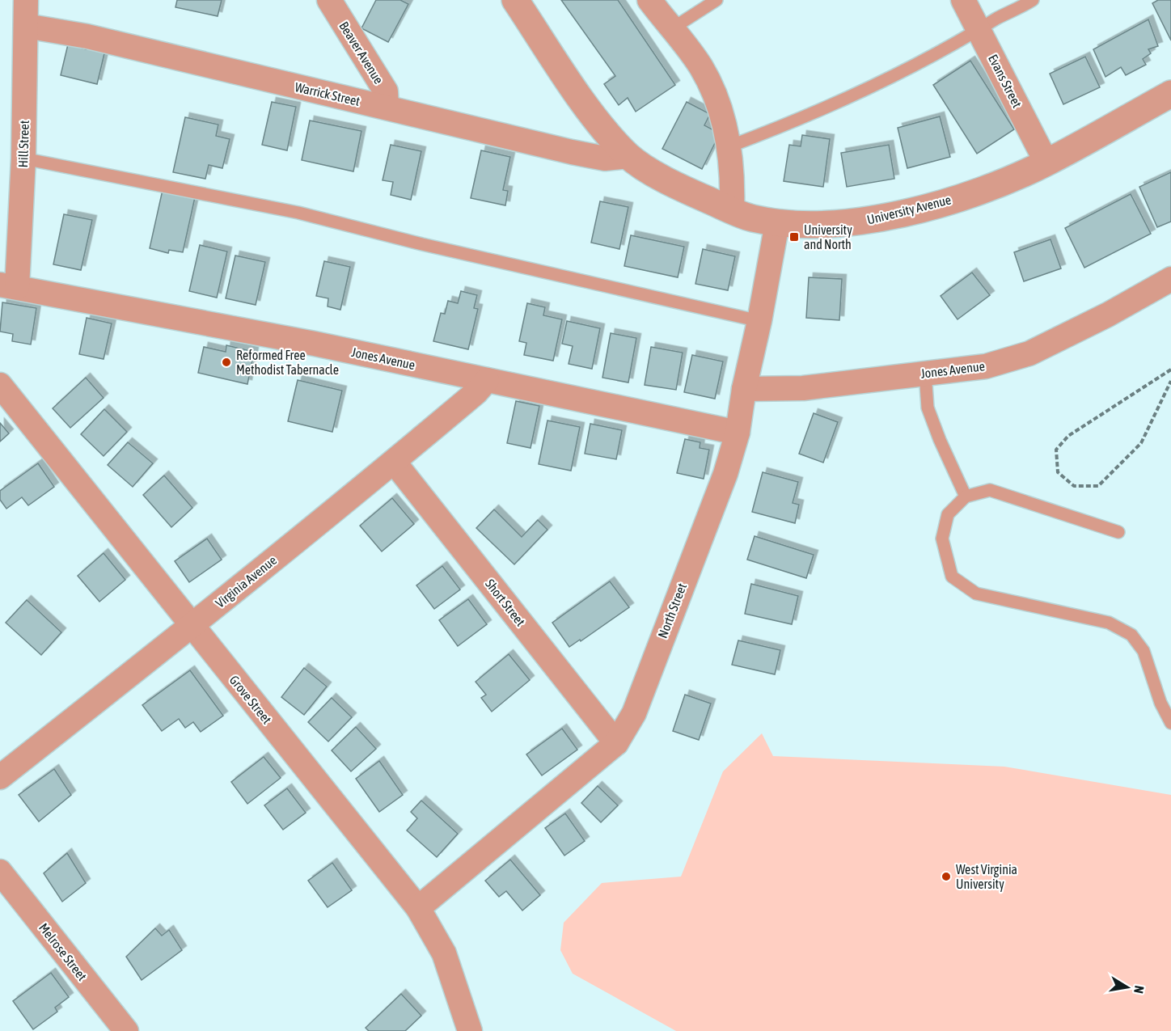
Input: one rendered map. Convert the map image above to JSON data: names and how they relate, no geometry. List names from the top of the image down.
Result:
{
  "streets": {
    "street": [
      "Beaver Avenue",
      "Evans Street",
      "Warrick Street",
      "Hill Street",
      "University Avenue",
      "Jones Avenue",
      "Virginia Avenue",
      "Short Street",
      "North Street",
      "Grove Street",
      "Melrose Street"
    ]
  },
  "crossings": [
    ["Beaver Avenue", "Warrick Street"],
    ["Evans Street", "University Avenue"],
    ["Warrick Street", "Hill Street"],
    ["Warrick Street", "University Avenue"],
    ["Hill Street", "Jones Avenue"],
    ["University Avenue", "North Street"],
    ["Jones Avenue", "Virginia Avenue"],
    ["Jones Avenue", "North Street"],
    ["Virginia Avenue", "Short Street"],
    ["Virginia Avenue", "Grove Street"],
    ["Short Street", "North Street"],
    ["North Street", "Grove Street"]
  ],
  "places": {
    "transit": ["University and North"],
    "other": ["Reformed Free Methodist Tabernacle", "West Virginia University"]
  },
  "north": "right"
}
